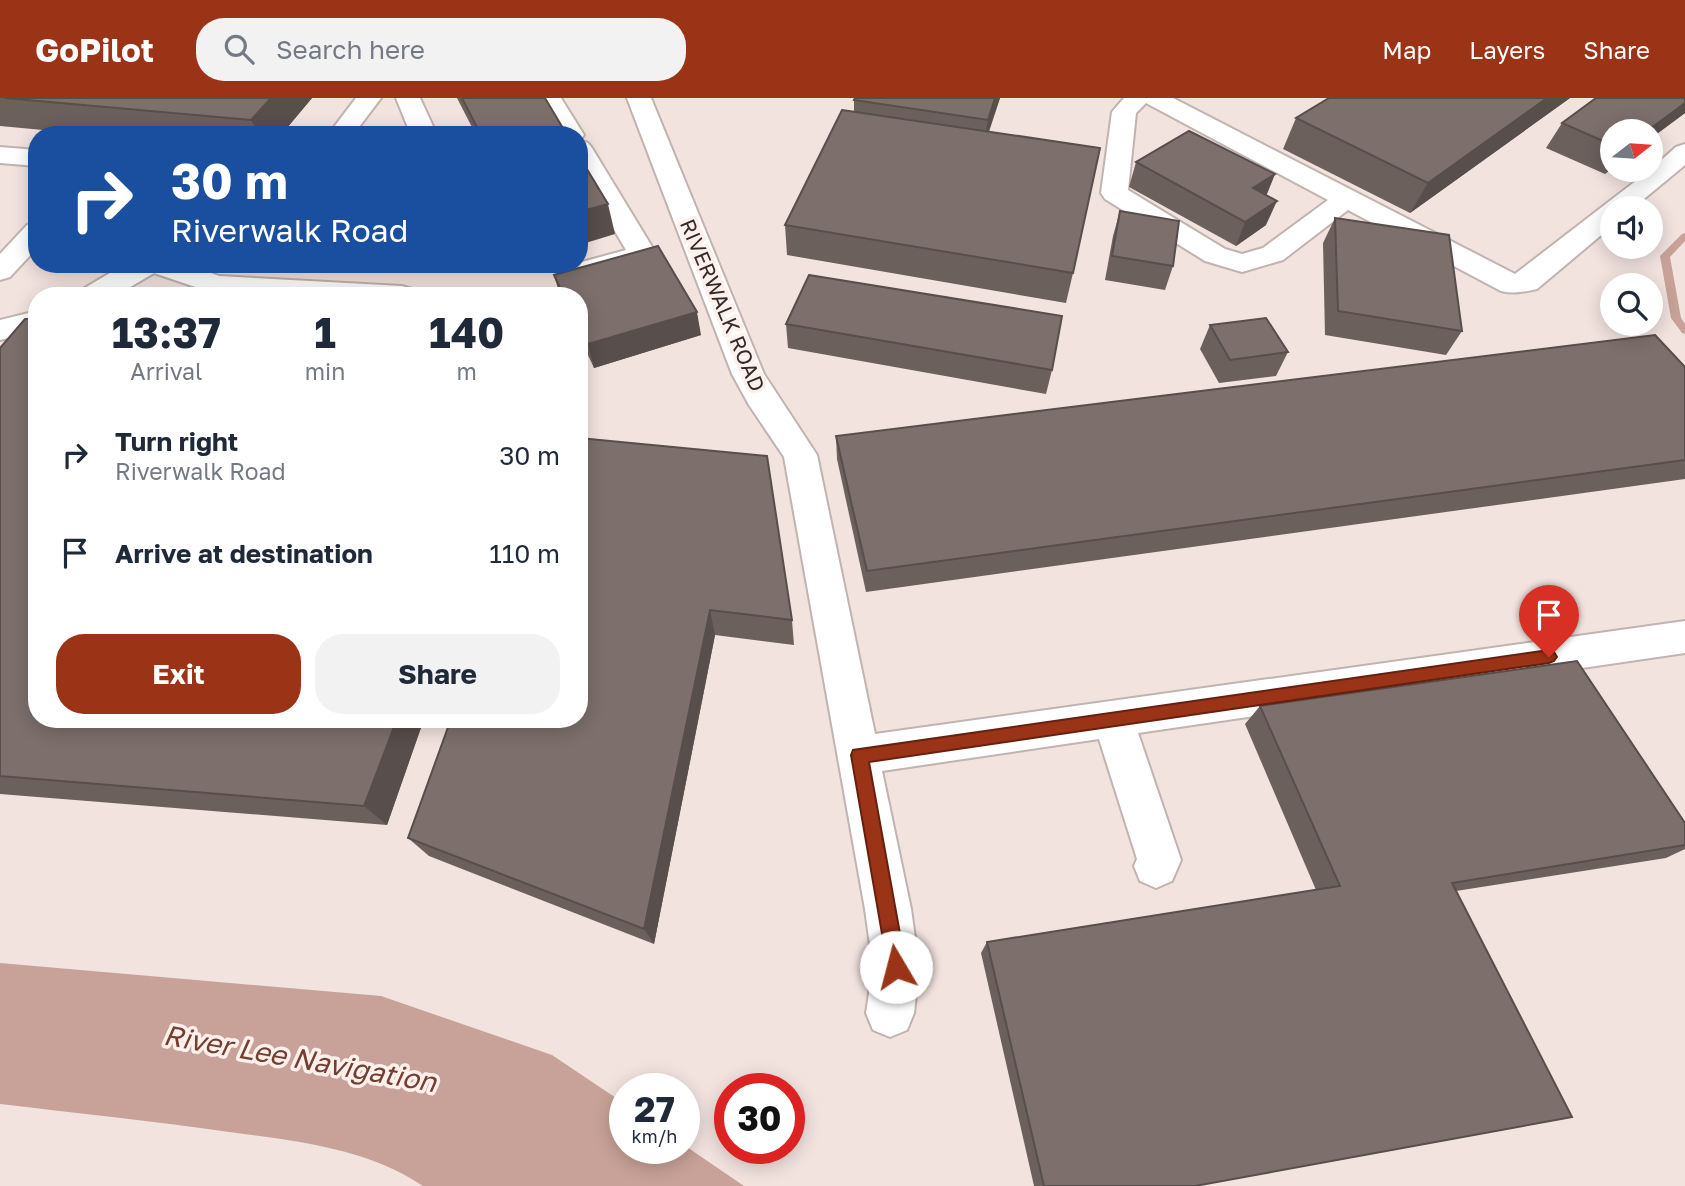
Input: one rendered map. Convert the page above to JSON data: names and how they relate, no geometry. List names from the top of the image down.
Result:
{
  "streets": {
    "street": ["RIVERWALK ROAD"]
  },
  "water": ["River Lee Navigation"],
  "north": "right",
  "page": {
    "header": "GoPilot",
    "search": "Search here",
    "nav": ["Map", "Layers", "Share"],
    "turn": ["30 m", "Riverwalk Road"],
    "eta": [
      "13:37",
      "Arrival",
      "1",
      "min",
      "140",
      "m"
    ],
    "list": [
      {
        "name": "Turn right",
        "note": "Riverwalk Road",
        "value": "30 m"
      },
      {
        "name": "Arrive at destination",
        "value": "110 m"
      }
    ],
    "buttons": ["Exit", "Share"],
    "speed": "27 km/h",
    "limit": "30"
  }
}
